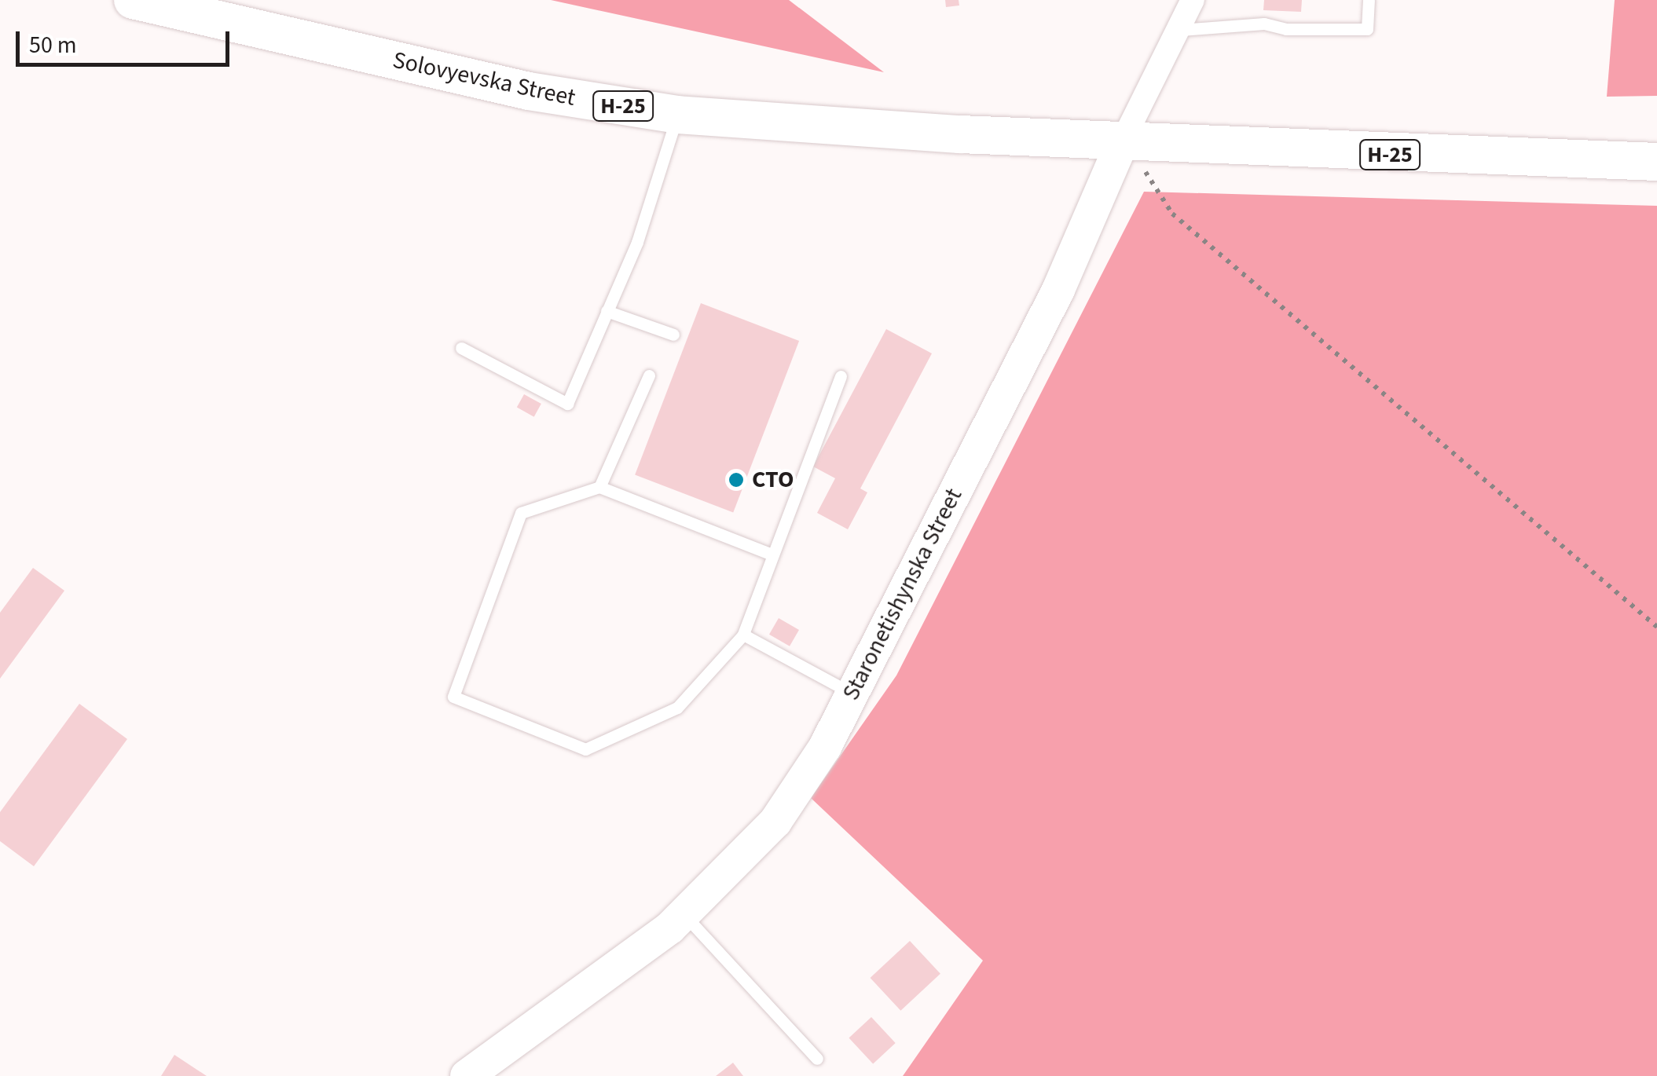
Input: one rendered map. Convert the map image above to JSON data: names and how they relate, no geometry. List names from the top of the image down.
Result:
{
  "streets": {
    "main road": ["Solovyevska Street", "Н-25", "Staronetishynska Street"]
  },
  "crossings": [
    ["Solovyevska Street", "Н-25"],
    ["Solovyevska Street", "Staronetishynska Street"],
    ["Н-25", "Staronetishynska Street"]
  ],
  "places": ["СТО"],
  "scale_bar": "50 m"
}
